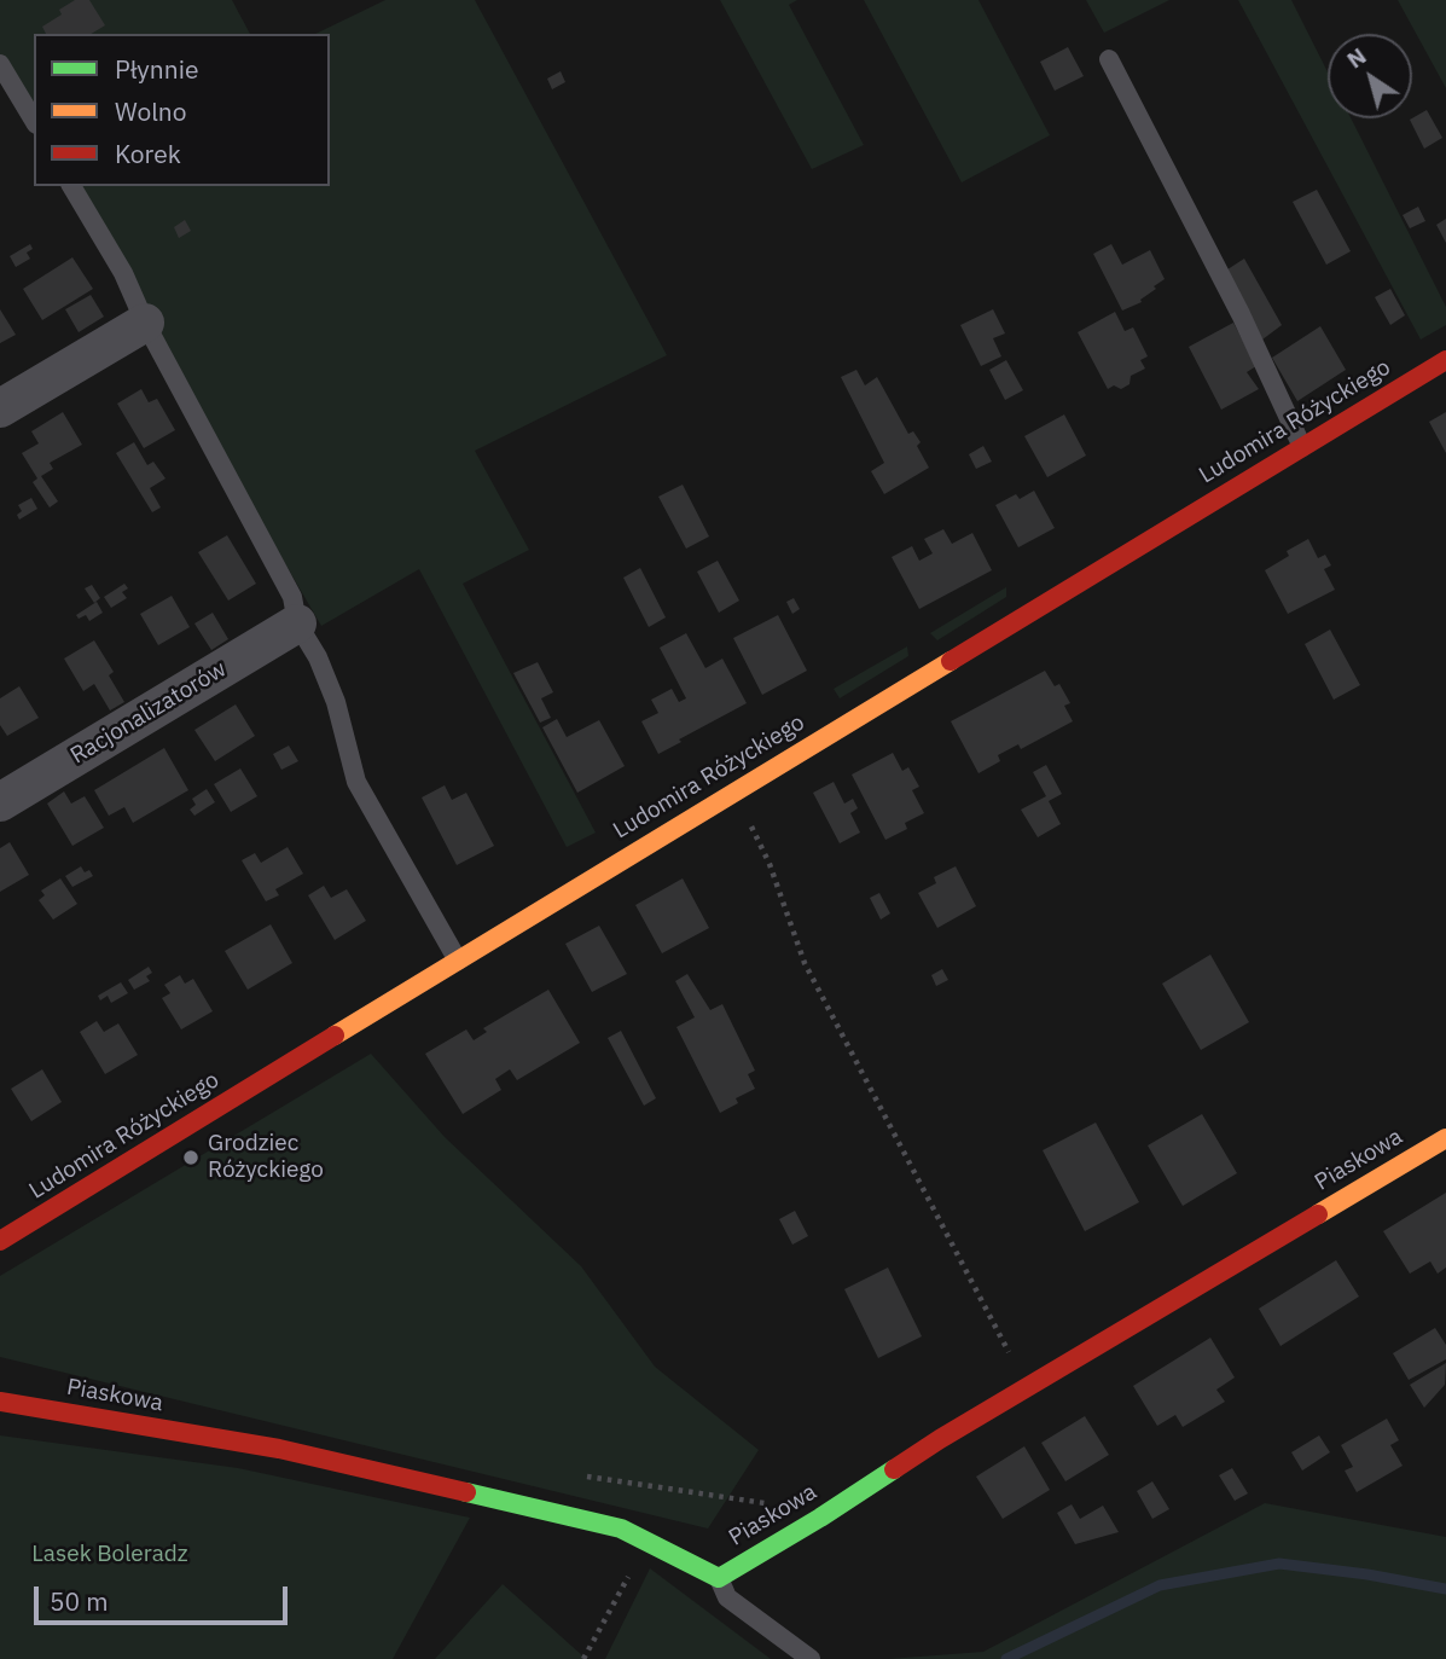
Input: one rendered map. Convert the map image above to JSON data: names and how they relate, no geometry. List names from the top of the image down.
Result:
{
  "streets": {
    "street": ["Ludomira Różyckiego", "Racjonalizatorów", "Piaskowa"]
  },
  "parks": ["Lasek Boleradz"],
  "places": ["Grodziec Różyckiego"],
  "legend": ["Płynnie", "Wolno", "Korek"],
  "scale_bar": "50 m",
  "north": "top left"
}
